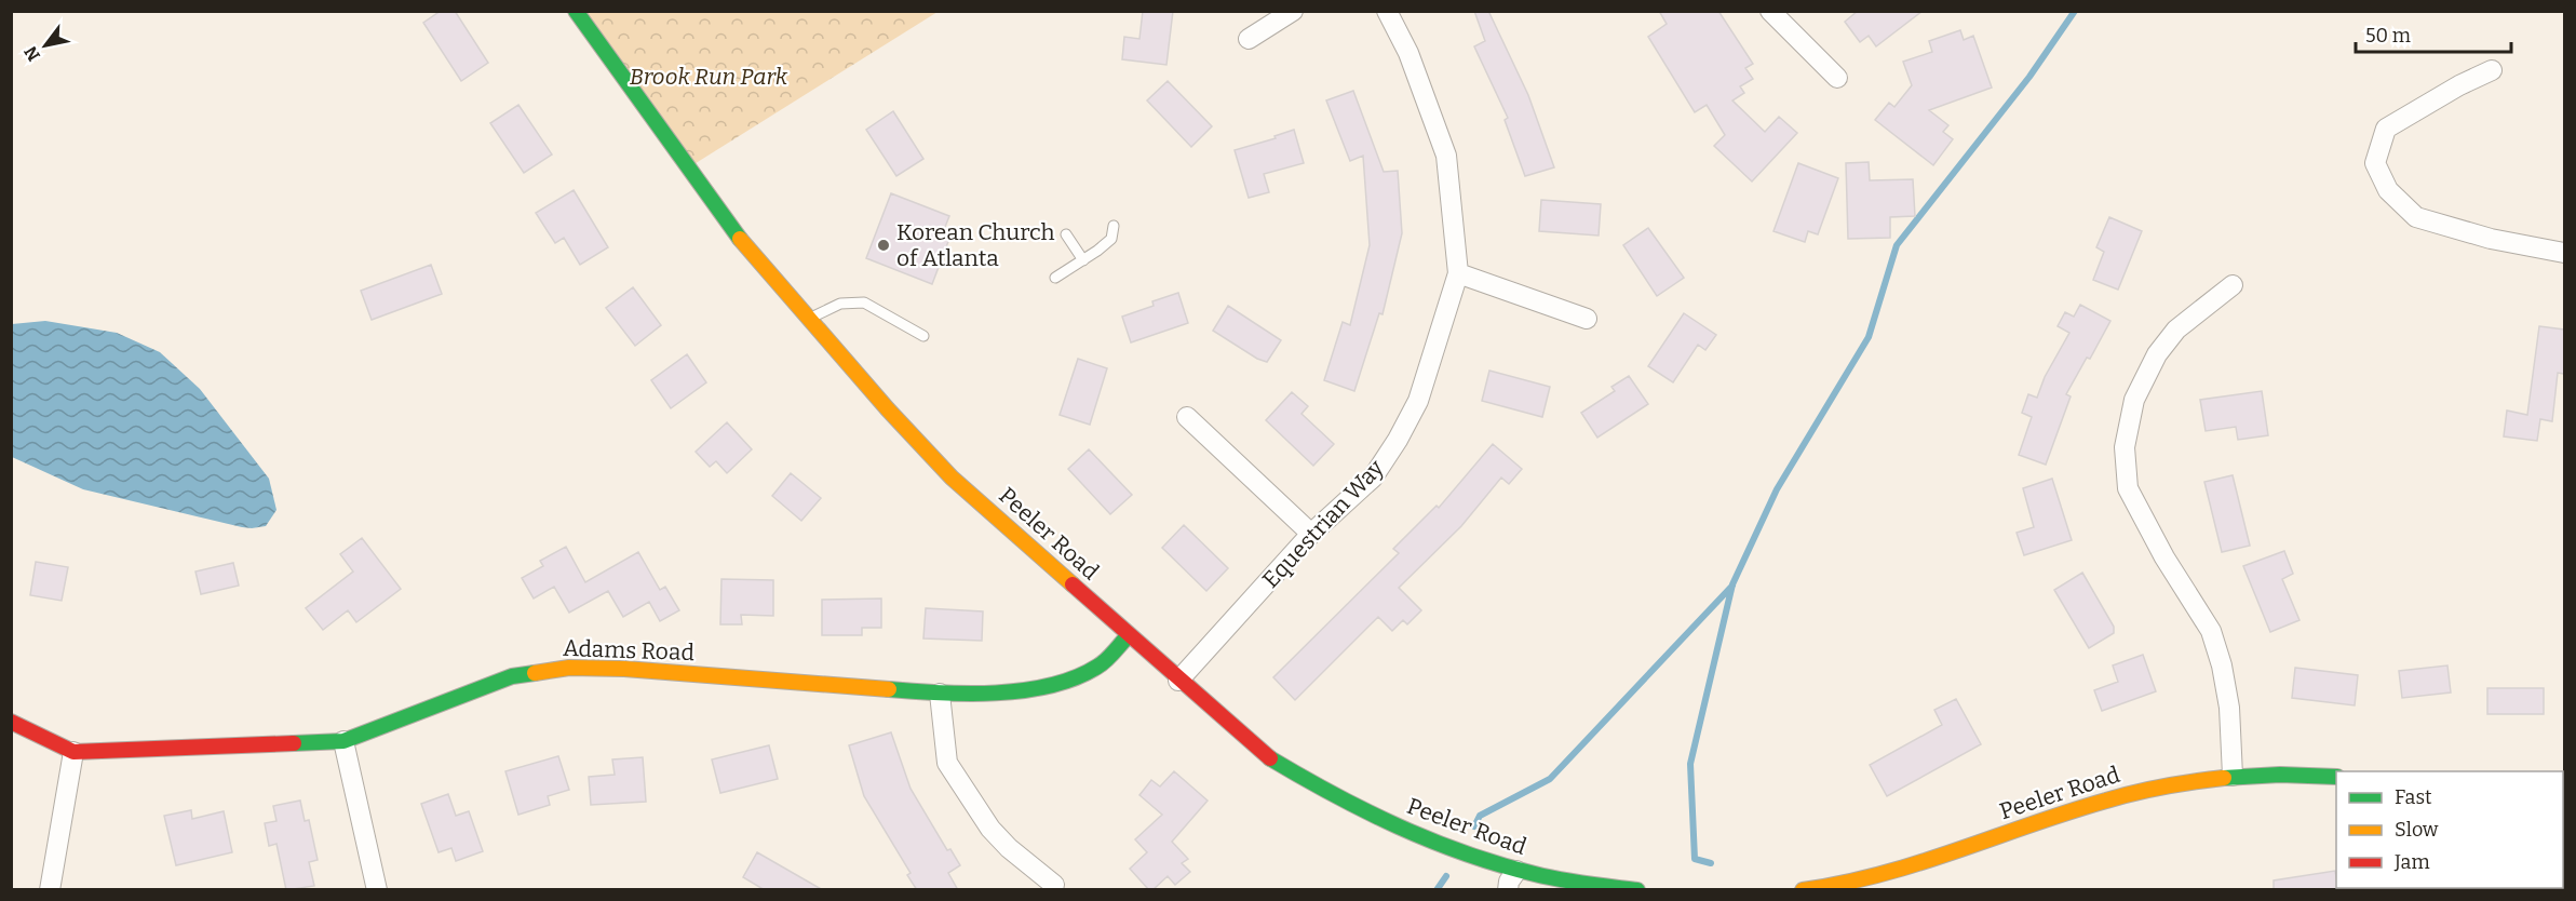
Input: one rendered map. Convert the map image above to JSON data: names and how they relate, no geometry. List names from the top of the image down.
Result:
{
  "streets": {
    "street": ["Equestrian Way", "Peeler Road", "Adams Road"]
  },
  "crossings": [
    ["Equestrian Way", "Peeler Road"],
    ["Peeler Road", "Adams Road"]
  ],
  "parks": ["Brook Run Park"],
  "places": ["Korean Church of Atlanta"],
  "legend": ["Fast", "Slow", "Jam"],
  "scale_bar": "50 m",
  "north": "bottom left"
}
